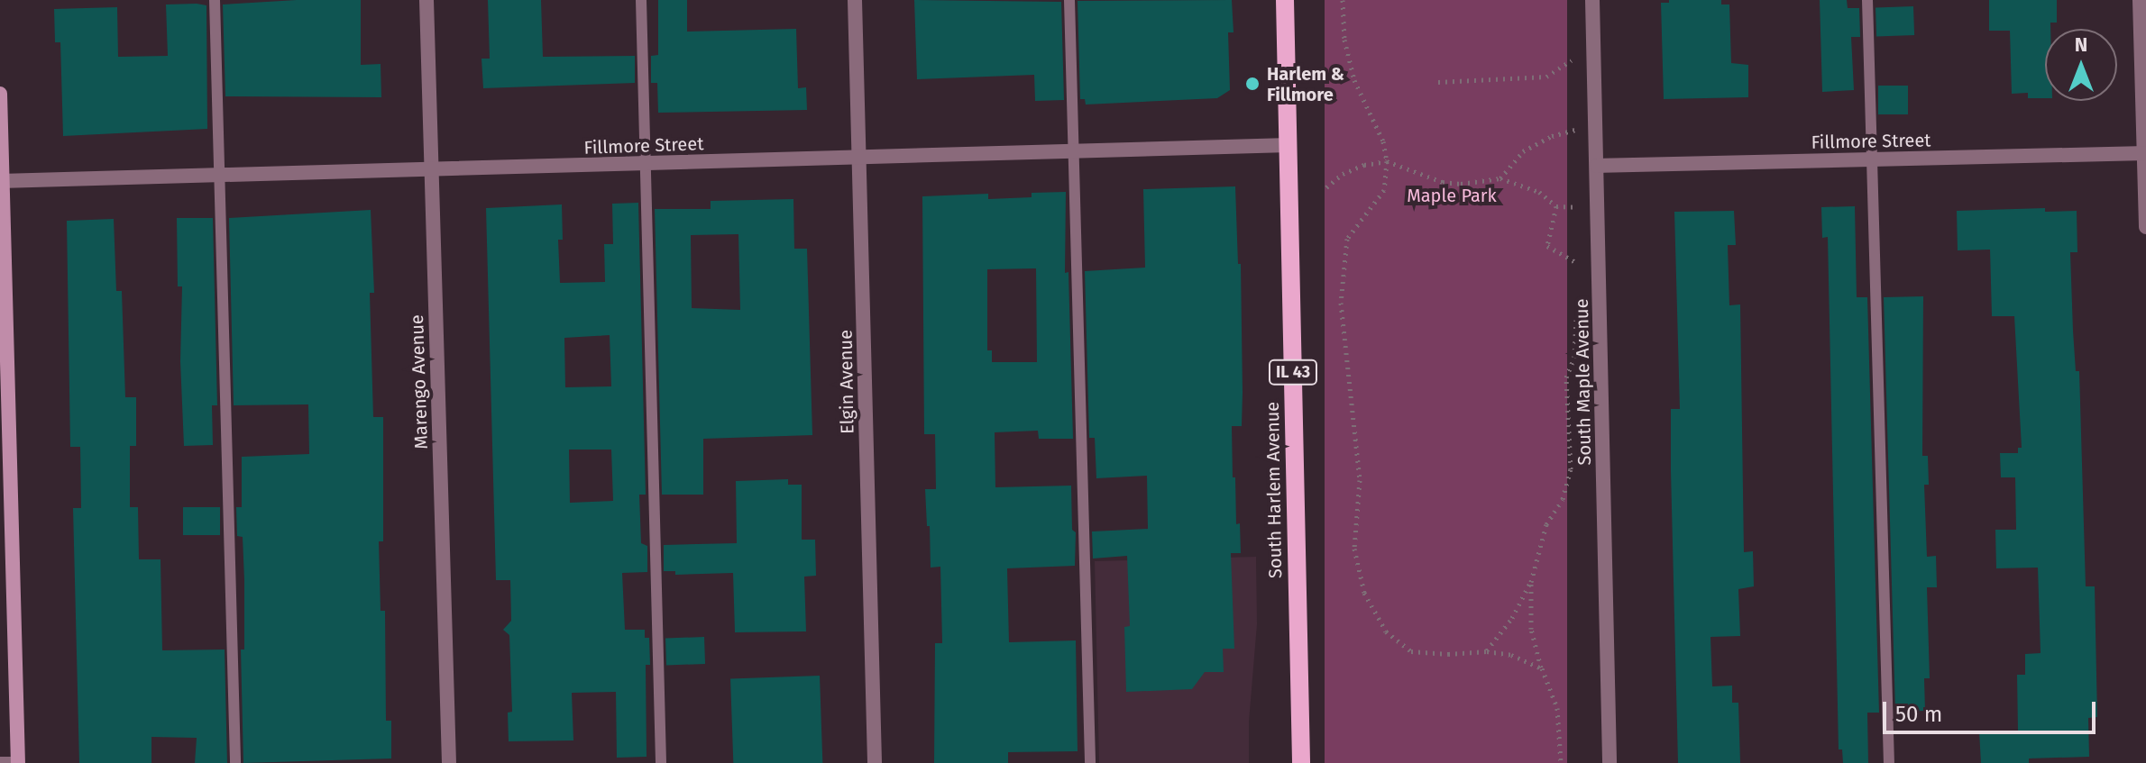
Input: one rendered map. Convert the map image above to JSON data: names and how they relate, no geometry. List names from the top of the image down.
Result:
{
  "streets": {
    "main road": ["IL 43", "South Harlem Avenue"],
    "street": [
      "Fillmore Street",
      "Marengo Avenue",
      "Elgin Avenue",
      "South Maple Avenue"
    ]
  },
  "crossings": [
    ["Fillmore Street", "Marengo Avenue"],
    ["Fillmore Street", "Elgin Avenue"],
    ["Fillmore Street", "South Maple Avenue"],
    ["Fillmore Street", "South Harlem Avenue"]
  ],
  "parks": ["Maple Park"],
  "places": ["Harlem & Fillmore"],
  "scale_bar": "50 m",
  "north": "top"
}
